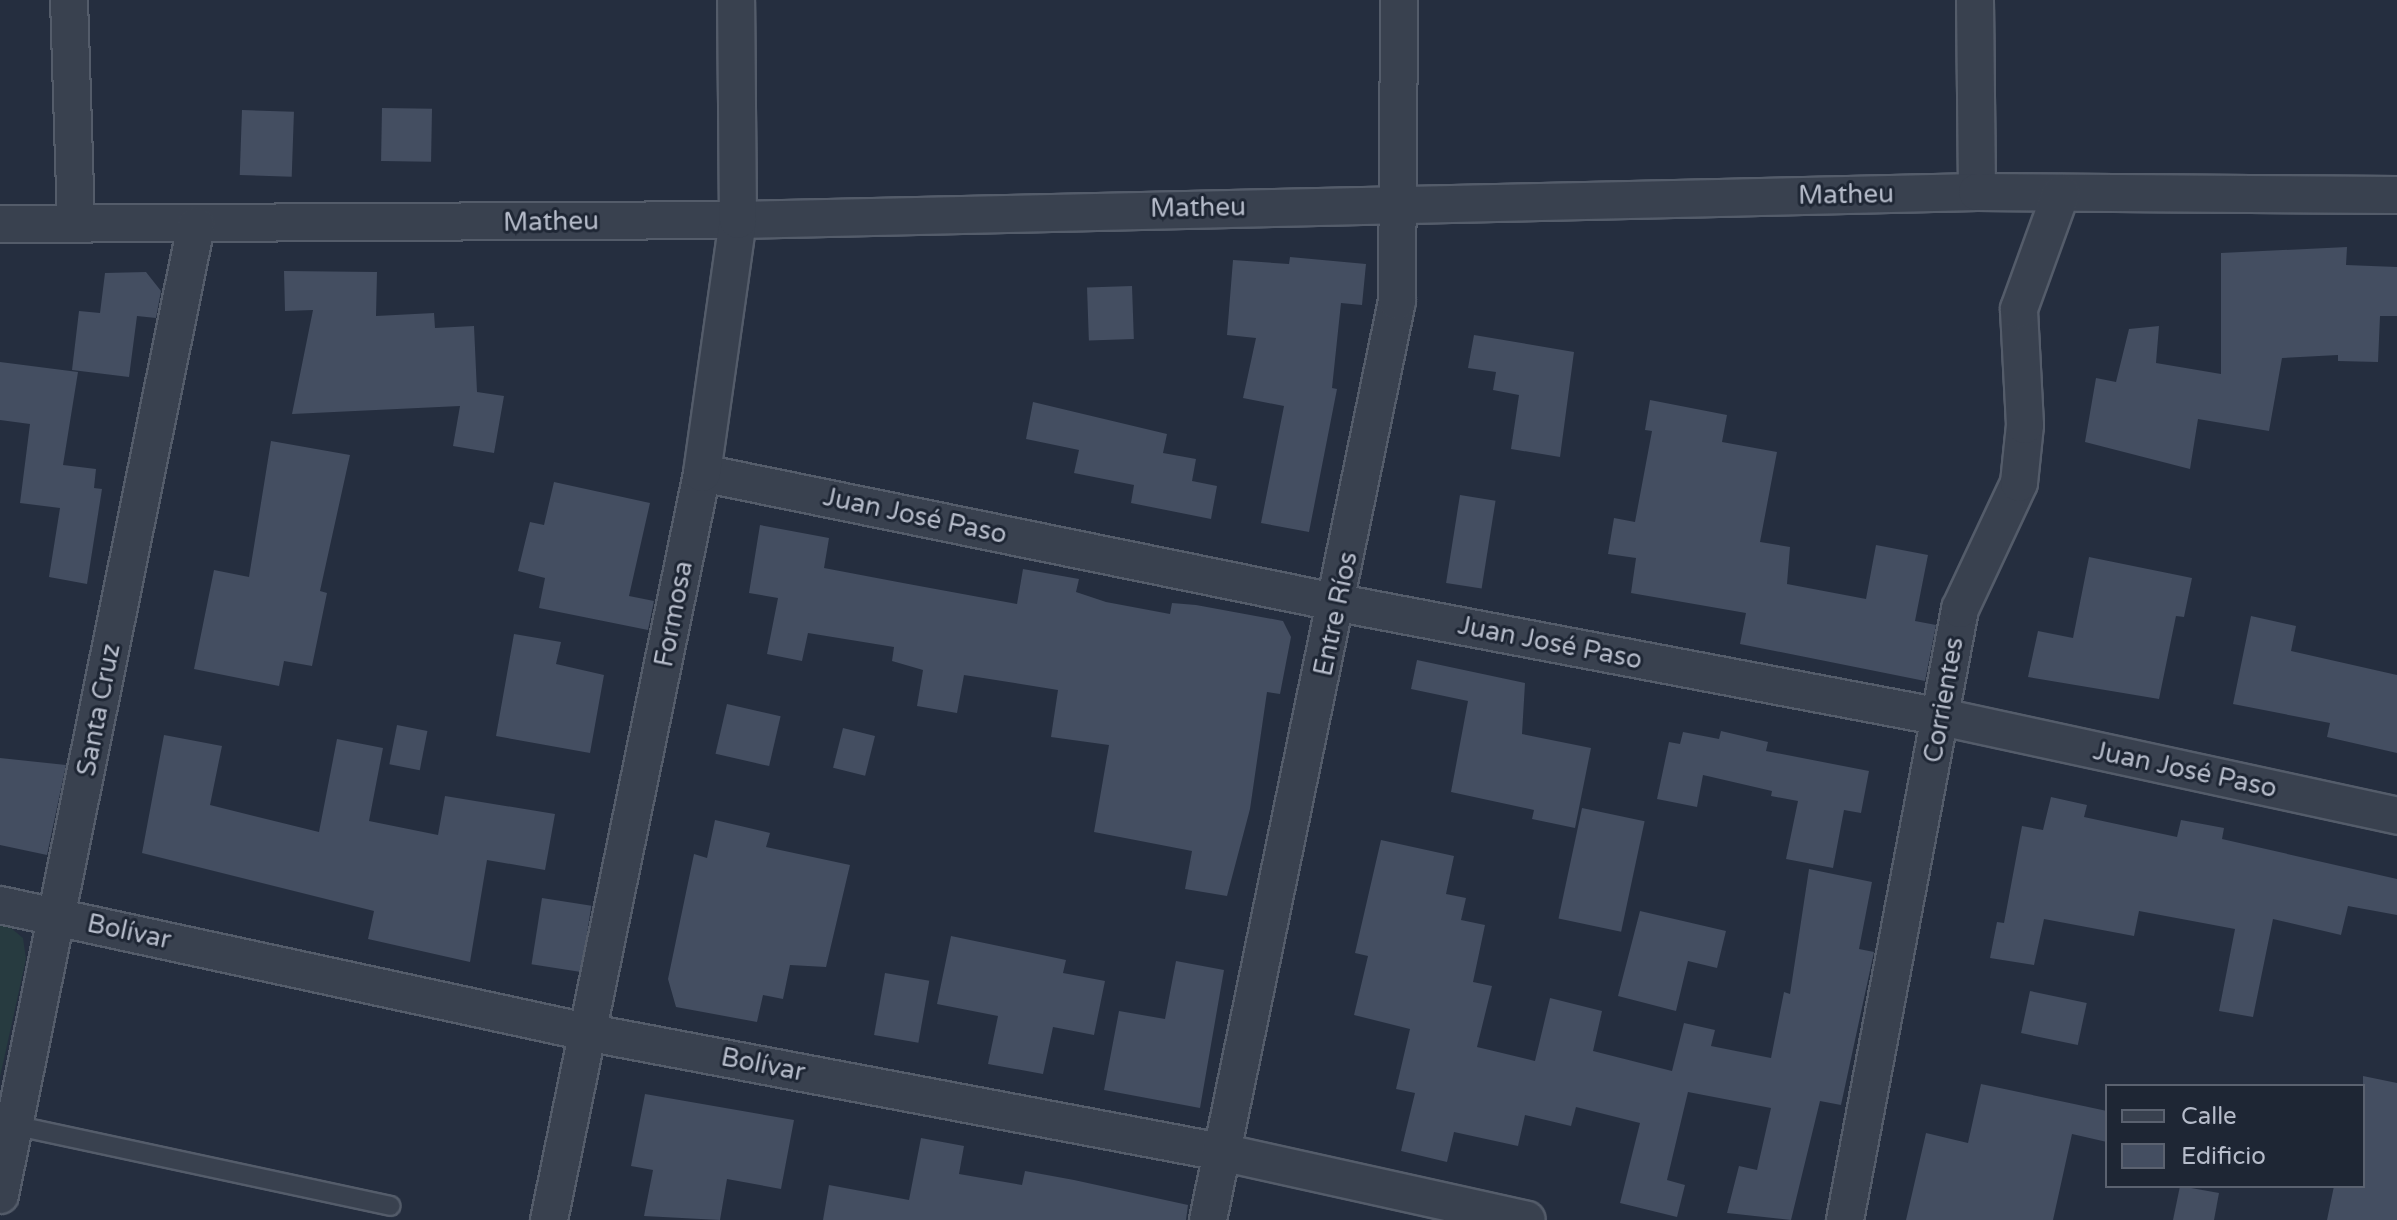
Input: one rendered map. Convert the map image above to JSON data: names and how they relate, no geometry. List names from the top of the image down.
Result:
{
  "streets": {
    "street": [
      "Matheu",
      "Juan José Paso",
      "Formosa",
      "Entre Ríos",
      "Corrientes",
      "Santa Cruz",
      "Bolívar"
    ]
  },
  "crossings": [
    ["Matheu", "Formosa"],
    ["Matheu", "Entre Ríos"],
    ["Matheu", "Corrientes"],
    ["Matheu", "Santa Cruz"],
    ["Juan José Paso", "Formosa"],
    ["Juan José Paso", "Entre Ríos"],
    ["Juan José Paso", "Corrientes"],
    ["Formosa", "Bolívar"],
    ["Entre Ríos", "Bolívar"],
    ["Santa Cruz", "Bolívar"]
  ],
  "legend": ["Calle", "Edificio"]
}
